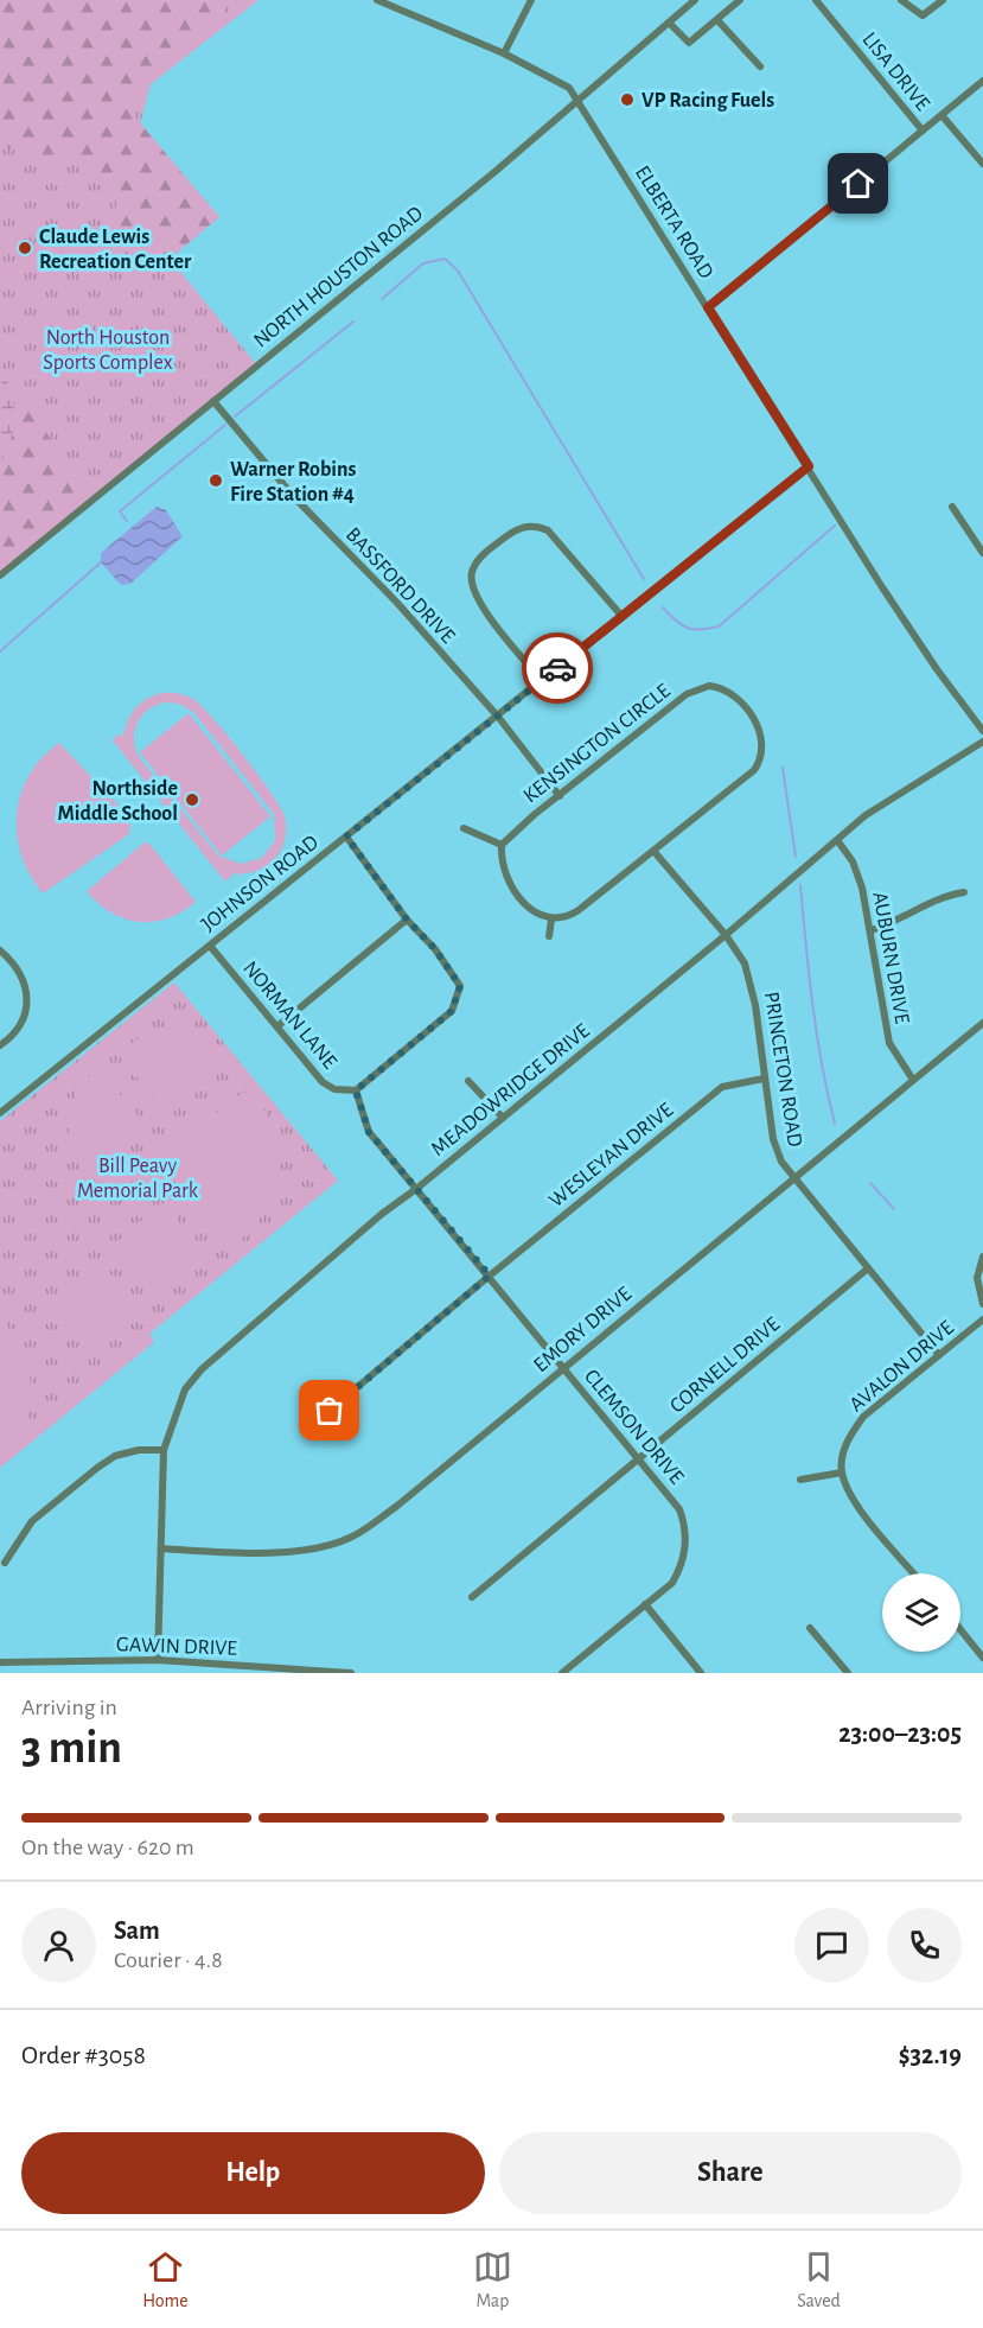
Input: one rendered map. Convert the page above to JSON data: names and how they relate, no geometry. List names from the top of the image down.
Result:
{
  "streets": {
    "street": [
      "LISA DRIVE",
      "ELBERTA ROAD",
      "NORTH HOUSTON ROAD",
      "BASSFORD DRIVE",
      "KENSINGTON CIRCLE",
      "JOHNSON ROAD",
      "AUBURN DRIVE",
      "NORMAN LANE",
      "PRINCETON ROAD",
      "MEADOWRIDGE DRIVE",
      "WESLEYAN DRIVE",
      "EMORY DRIVE",
      "CORNELL DRIVE",
      "AVALON DRIVE",
      "CLEMSON DRIVE",
      "GAWIN DRIVE"
    ]
  },
  "crossings": [
    ["ELBERTA ROAD", "NORTH HOUSTON ROAD"],
    ["ELBERTA ROAD", "JOHNSON ROAD"],
    ["NORTH HOUSTON ROAD", "BASSFORD DRIVE"],
    ["BASSFORD DRIVE", "KENSINGTON CIRCLE"],
    ["BASSFORD DRIVE", "JOHNSON ROAD"],
    ["KENSINGTON CIRCLE", "PRINCETON ROAD"],
    ["JOHNSON ROAD", "NORMAN LANE"],
    ["AUBURN DRIVE", "MEADOWRIDGE DRIVE"],
    ["AUBURN DRIVE", "EMORY DRIVE"],
    ["NORMAN LANE", "CLEMSON DRIVE"],
    ["PRINCETON ROAD", "MEADOWRIDGE DRIVE"],
    ["PRINCETON ROAD", "WESLEYAN DRIVE"],
    ["PRINCETON ROAD", "EMORY DRIVE"],
    ["PRINCETON ROAD", "CORNELL DRIVE"],
    ["PRINCETON ROAD", "AVALON DRIVE"],
    ["MEADOWRIDGE DRIVE", "EMORY DRIVE"],
    ["MEADOWRIDGE DRIVE", "CLEMSON DRIVE"],
    ["MEADOWRIDGE DRIVE", "GAWIN DRIVE"],
    ["WESLEYAN DRIVE", "CLEMSON DRIVE"],
    ["EMORY DRIVE", "CLEMSON DRIVE"],
    ["CORNELL DRIVE", "CLEMSON DRIVE"]
  ],
  "parks": ["North Houston Sports Complex", "Bill Peavy Memorial Park"],
  "places": [
    "VP Racing Fuels",
    "Claude Lewis Recreation Center",
    "Warner Robins Fire Station #4",
    "Northside Middle School"
  ],
  "page": {
    "heading": ["3 min", "Arriving in", "23:00–23:05"],
    "panel": [
      "Sam",
      "Courier · 4.8",
      "Order #3058",
      "$32.19"
    ],
    "bar": "On the way · 620 m",
    "buttons": ["Help", "Share"],
    "tabs": ["Home", "Map", "Saved"]
  }
}
